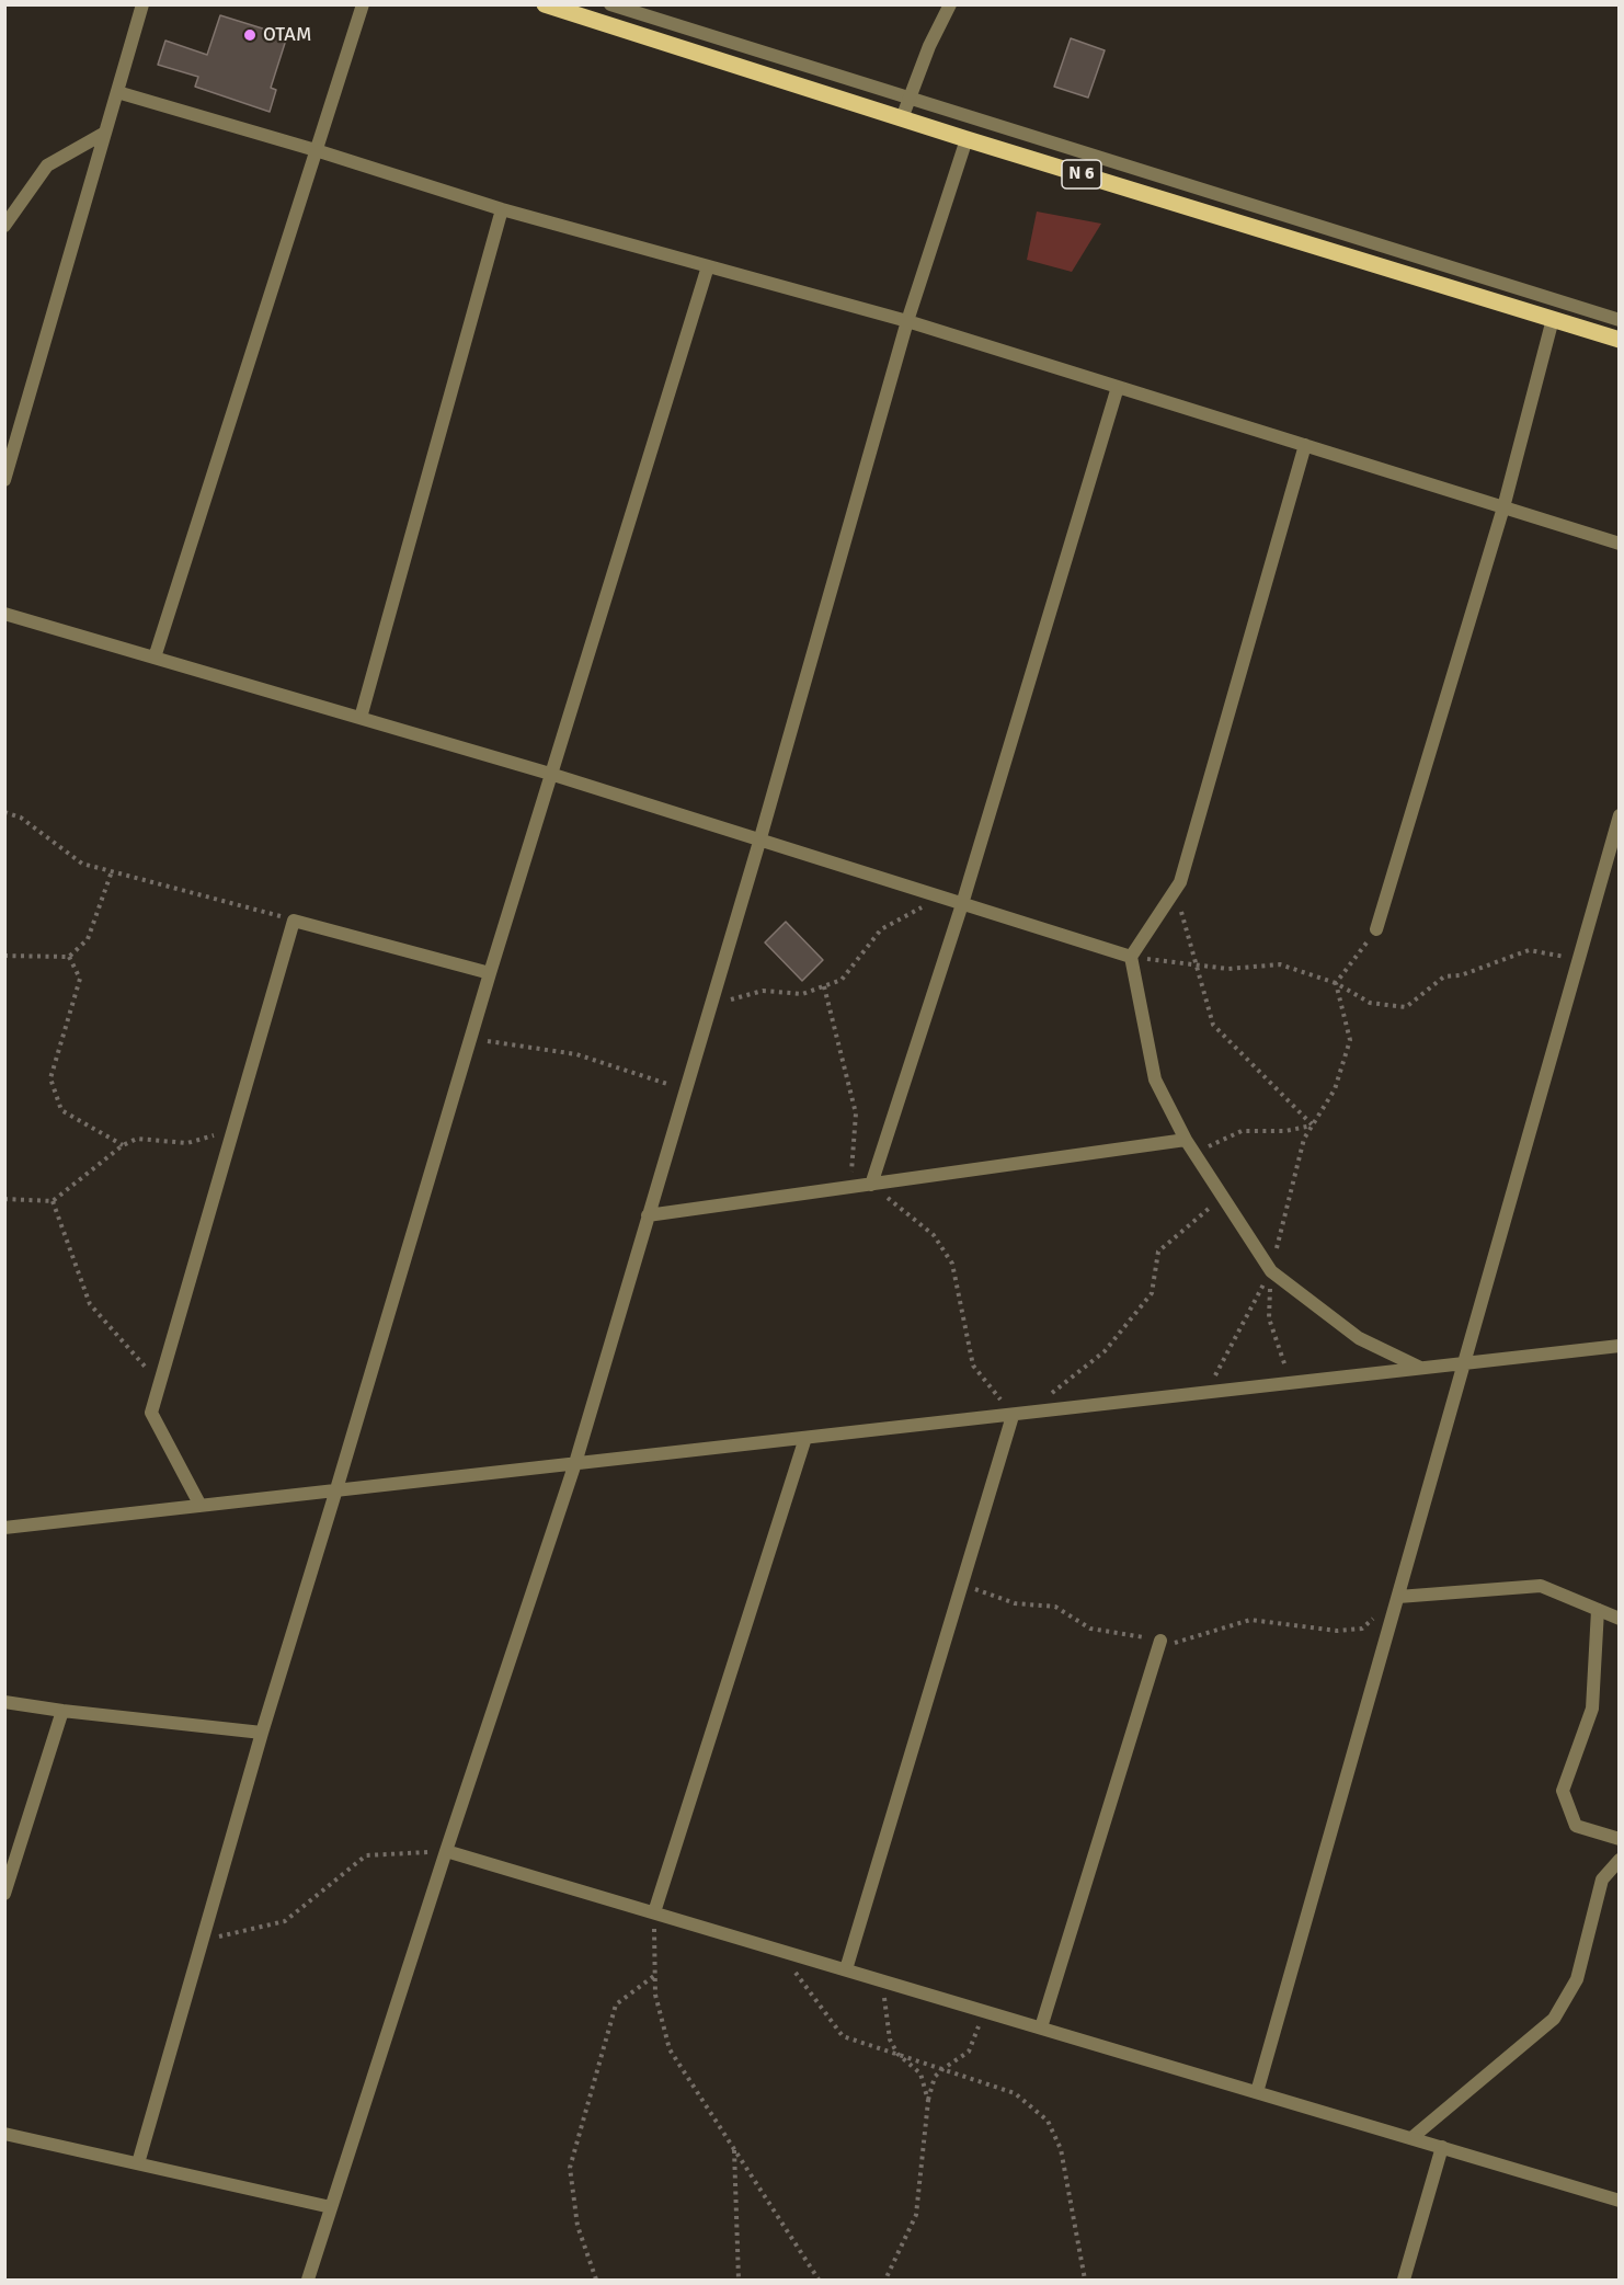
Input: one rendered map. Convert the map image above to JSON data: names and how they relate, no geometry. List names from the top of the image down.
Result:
{
  "streets": {
    "main road": ["N 6"]
  },
  "places": ["OTAM"]
}
